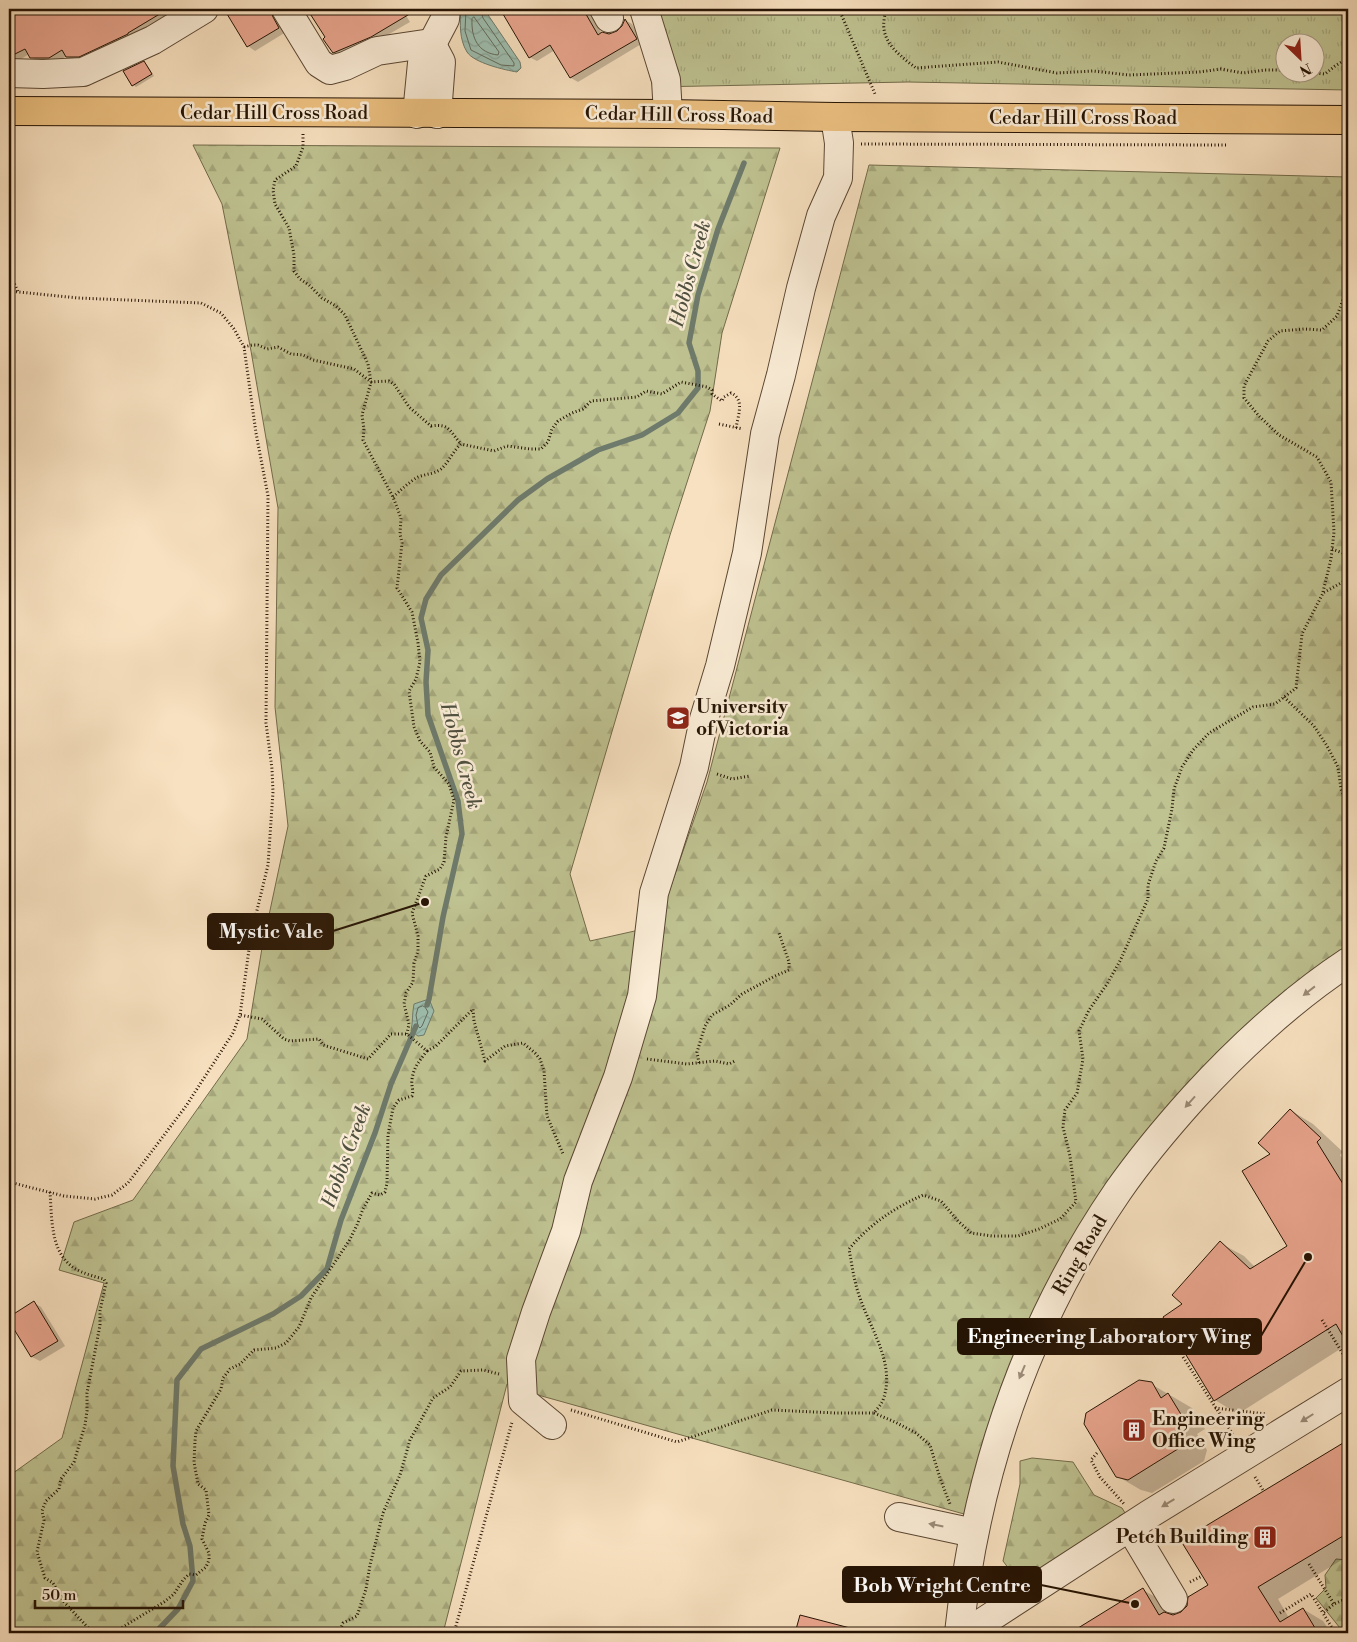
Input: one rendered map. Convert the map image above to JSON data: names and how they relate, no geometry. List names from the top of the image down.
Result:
{
  "streets": {
    "main road": ["Cedar Hill Cross Road"],
    "street": ["Ring Road"]
  },
  "water": ["Hobbs Creek"],
  "places": {
    "school or university": ["University of Victoria"],
    "other": ["Mystic Vale", "Engineering Laboratory Wing", "Bob Wright Centre"],
    "building": ["Engineering Office Wing", "Petch Building"]
  },
  "scale_bar": "50 m",
  "north": "bottom right"
}
